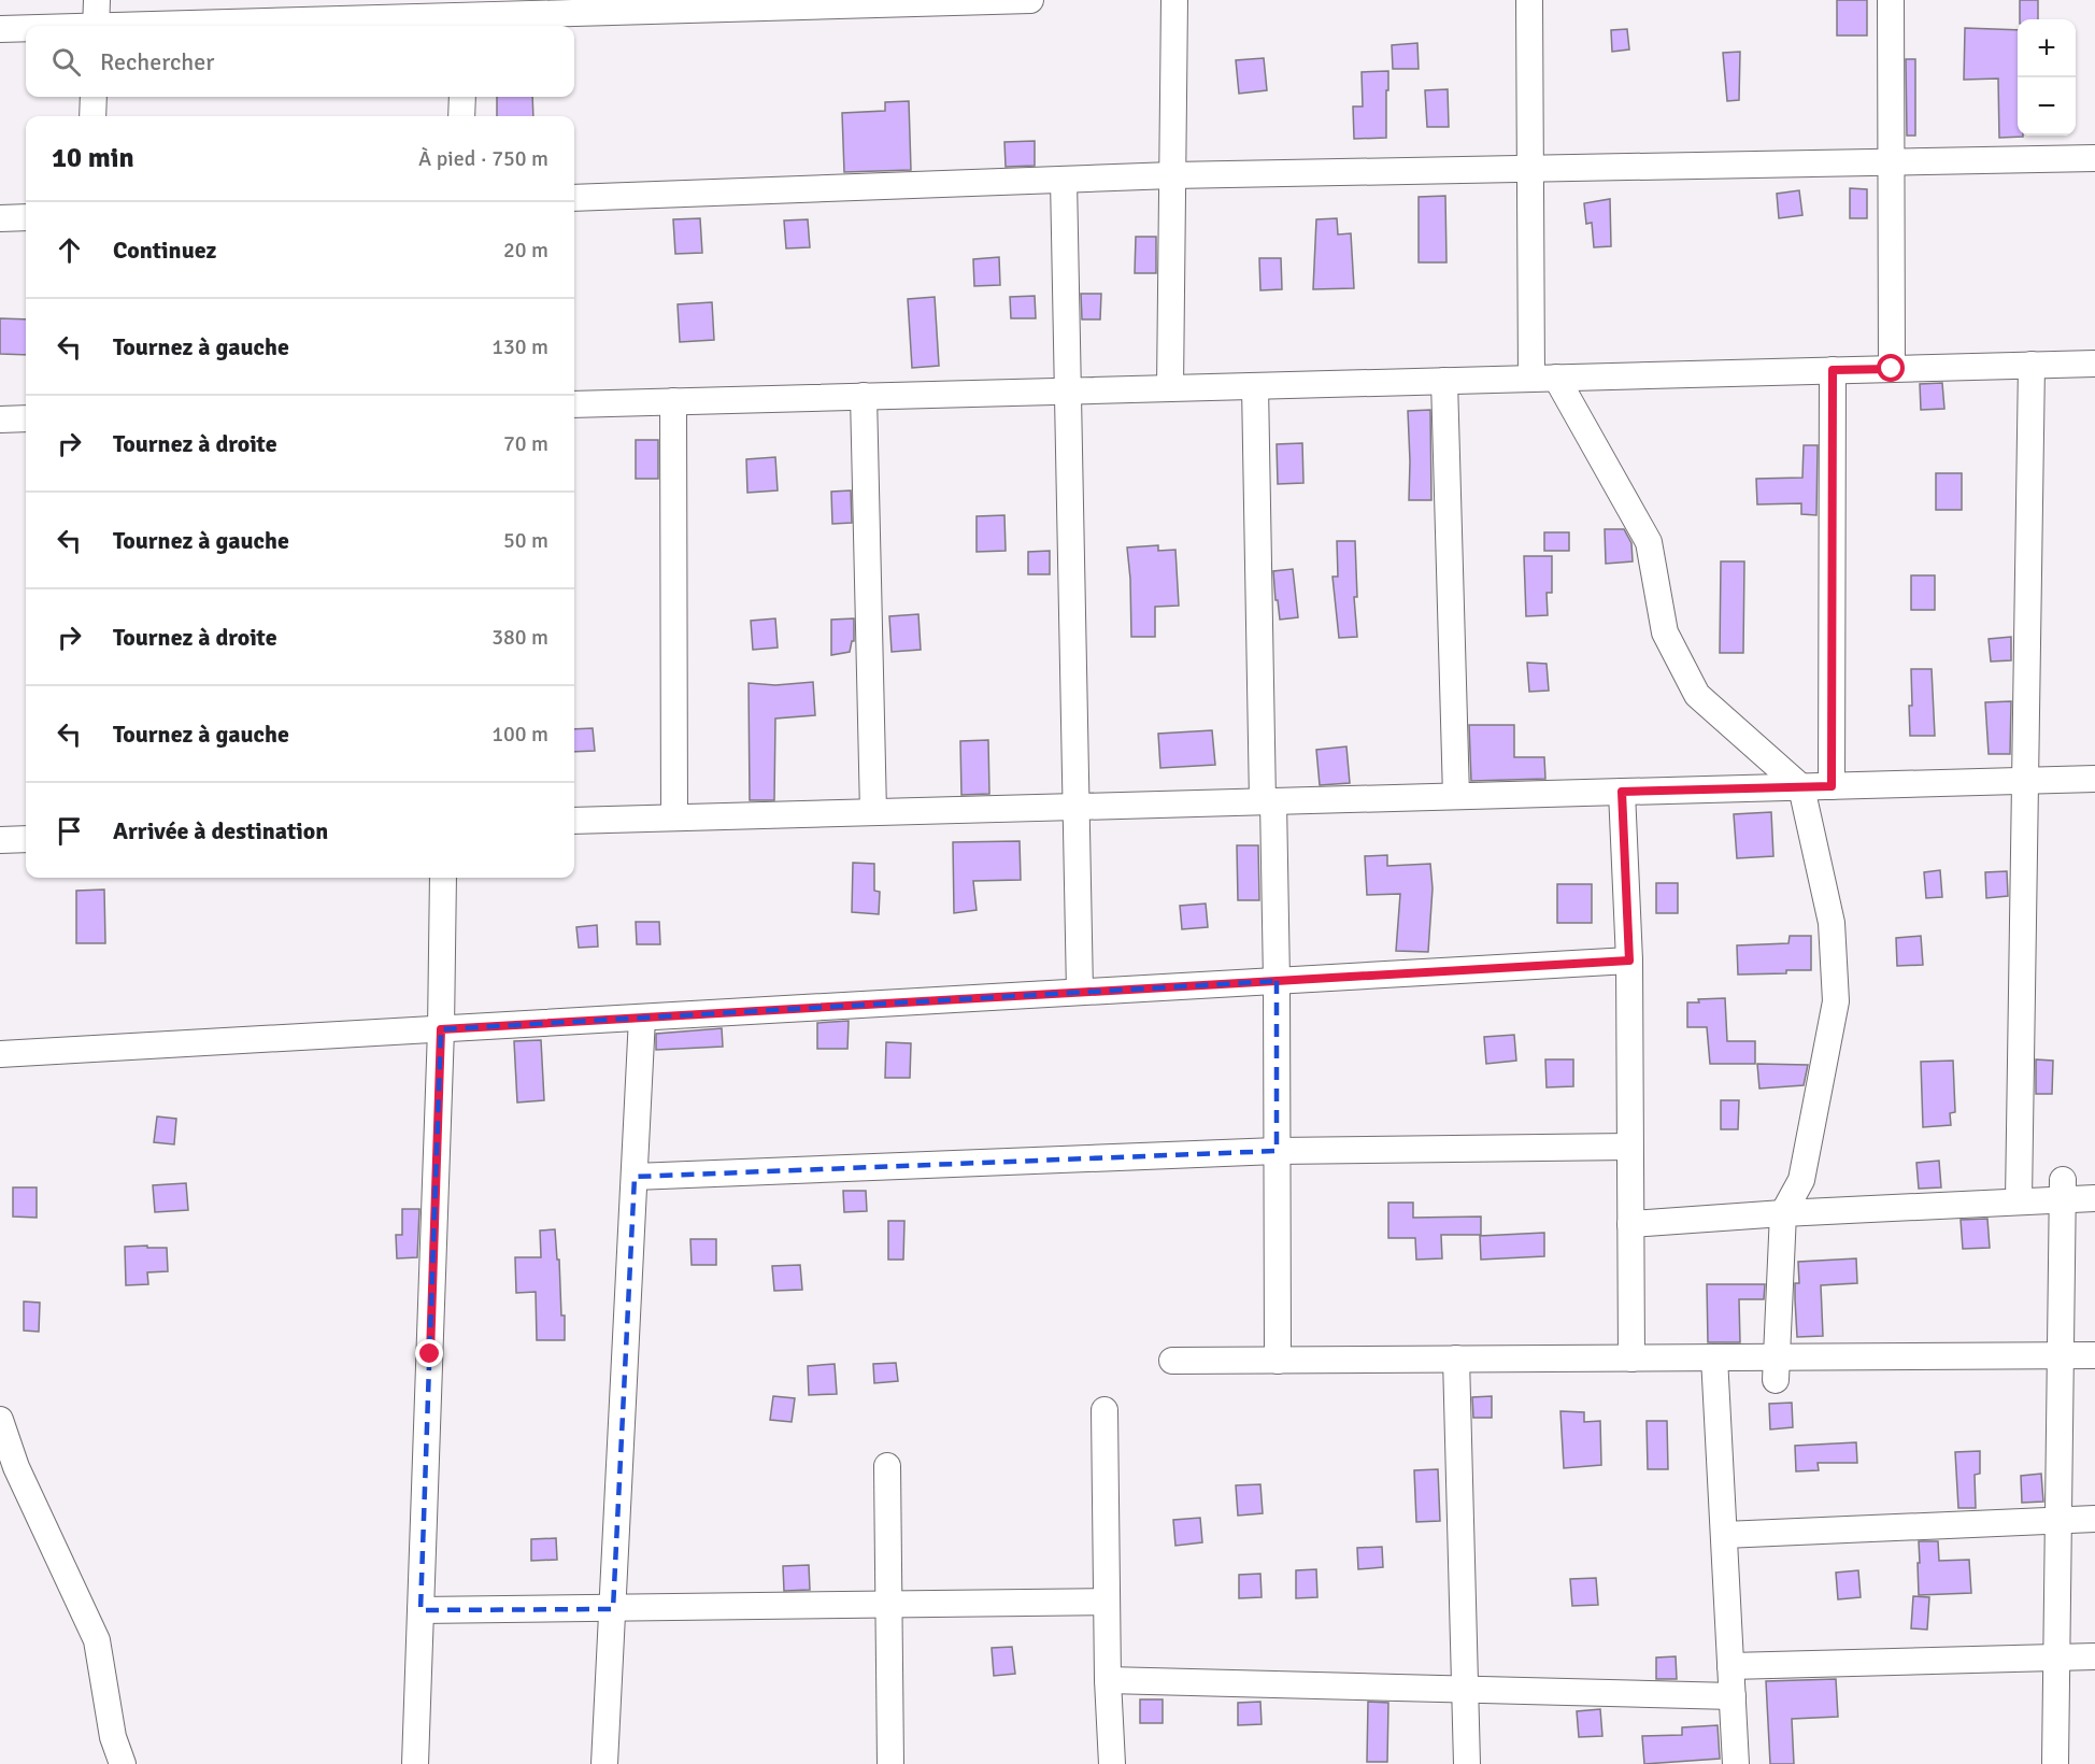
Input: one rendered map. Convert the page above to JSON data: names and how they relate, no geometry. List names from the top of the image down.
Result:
{
  "page": {
    "map_buttons": ["+", "−"],
    "search": "Rechercher",
    "heading": ["10 min", "À pied · 750 m"],
    "list": [
      ["Continuez", "20 m"],
      ["Tournez à gauche", "130 m"],
      ["Tournez à droite", "70 m"],
      ["Tournez à gauche", "50 m"],
      ["Tournez à droite", "380 m"],
      ["Tournez à gauche", "100 m"],
      "Arrivée à destination"
    ]
  }
}
